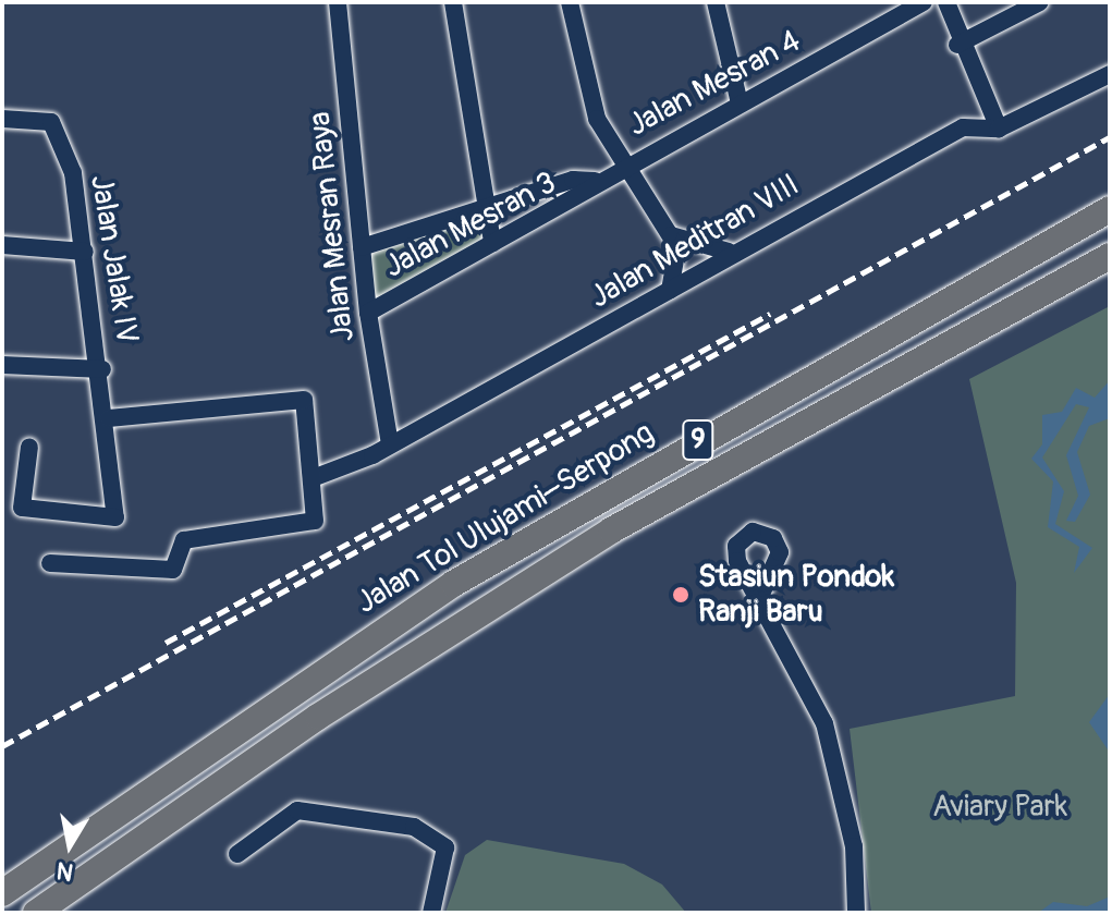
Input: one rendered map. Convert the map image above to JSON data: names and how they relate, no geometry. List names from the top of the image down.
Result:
{
  "streets": {
    "highway": ["9", "Jalan Tol Ulujami–Serpong"],
    "street": [
      "Jalan Mesran 4",
      "Jalan Mesran 3",
      "Jalan Mesran Raya",
      "Jalan Meditran VIII",
      "Jalan Jalak IV"
    ]
  },
  "crossings": [
    ["Jalan Mesran 4", "Jalan Mesran 3"],
    ["Jalan Mesran 3", "Jalan Mesran Raya"],
    ["Jalan Mesran Raya", "Jalan Meditran VIII"]
  ],
  "parks": ["Aviary Park"],
  "places": ["Stasiun Pondok Ranji Baru"],
  "north": "bottom"
}
